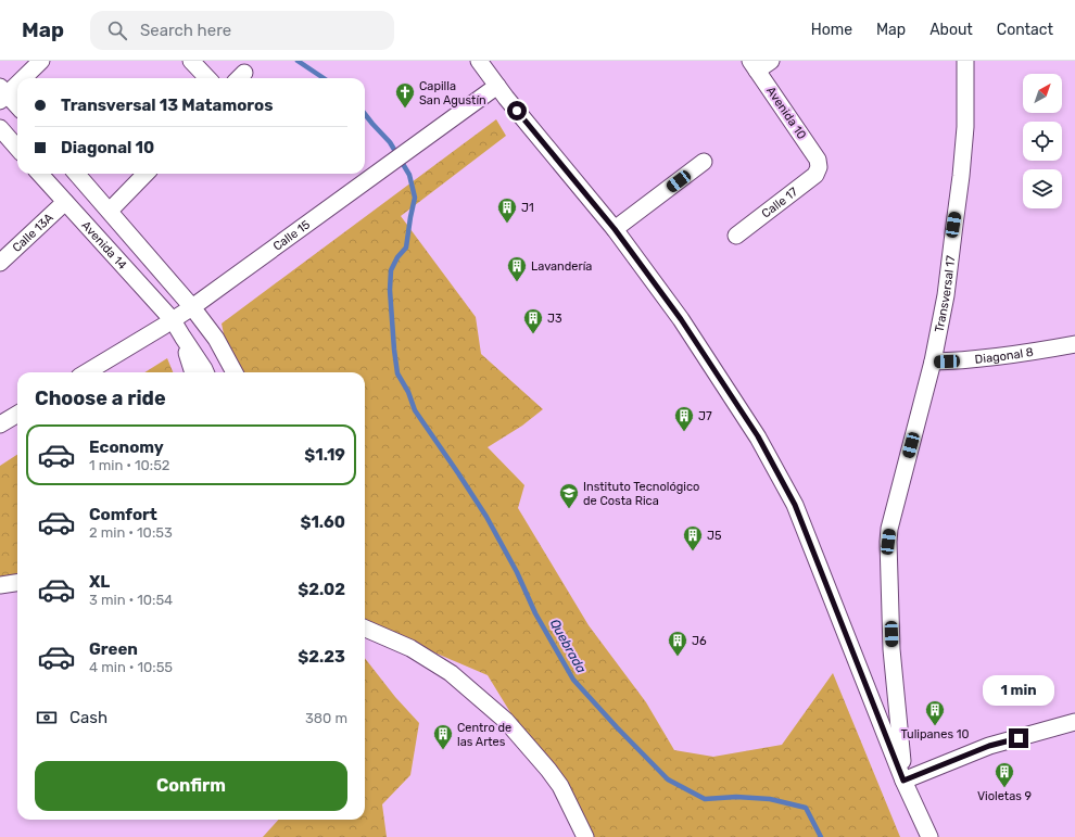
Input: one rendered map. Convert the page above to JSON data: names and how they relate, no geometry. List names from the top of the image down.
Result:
{
  "streets": {
    "street": [
      "Avenida 10",
      "Calle 17",
      "Calle 13A",
      "Calle 15",
      "Avenida 14",
      "Transversal 17",
      "Diagonal 8"
    ]
  },
  "crossings": [
    ["Avenida 10", "Calle 17"],
    ["Calle 13A", "Avenida 14"],
    ["Calle 15", "Avenida 14"],
    ["Transversal 17", "Diagonal 8"]
  ],
  "water": ["Quebrada"],
  "places": {
    "church": ["Capilla San Agustín"],
    "building": [
      "J1",
      "Lavandería",
      "J3",
      "J7",
      "J5",
      "J6",
      "Tulipanes 10",
      "Centro de las Artes",
      "Violetas 9"
    ],
    "school or university": ["Instituto Tecnológico de Costa Rica"]
  },
  "north": "top right",
  "page": {
    "header": "Map",
    "search": "Search here",
    "nav": [
      "Home",
      "Map",
      "About",
      "Contact"
    ],
    "banner": ["Transversal 13 Matamoros", "Diagonal 10"],
    "heading": "Choose a ride",
    "list": [
      {
        "name": "Economy",
        "note": "1 min · 10:52",
        "value": "$1.19"
      },
      {
        "name": "Comfort",
        "note": "2 min · 10:53",
        "value": "$1.60"
      },
      {
        "name": "XL",
        "note": "3 min · 10:54",
        "value": "$2.02"
      },
      {
        "name": "Green",
        "note": "4 min · 10:55",
        "value": "$2.23"
      }
    ],
    "bubble": "1 min",
    "pay": ["Cash", "380 m"],
    "buttons": "Confirm"
  }
}
